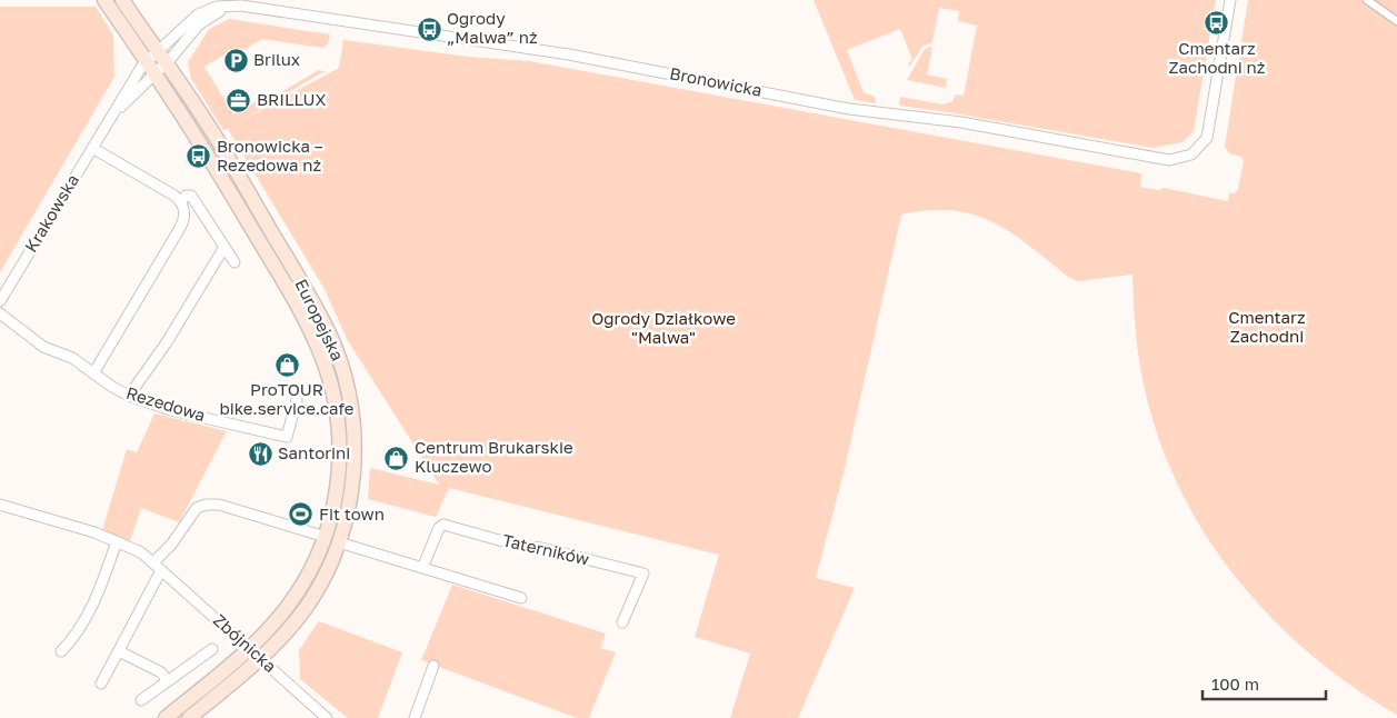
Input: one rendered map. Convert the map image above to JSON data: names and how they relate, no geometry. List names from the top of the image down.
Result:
{
  "streets": {
    "main road": ["Europejska"],
    "street": [
      "Bronowicka",
      "Krakowska",
      "Rezedowa",
      "Taterników",
      "Zbójnicka"
    ]
  },
  "crossings": [
    ["Bronowicka", "Krakowska"],
    ["Bronowicka", "Europejska"],
    ["Krakowska", "Europejska"],
    ["Europejska", "Zbójnicka"]
  ],
  "parks": ["Cmentarz Zachodni", "Ogrody Działkowe \"Malwa\""],
  "places": {
    "bus stop": ["Cmentarz Zachodni nż", "Ogrody „Malwa” nż", "Bronowicka – Rezedowa nż"],
    "parking": ["Brilux"],
    "office": ["BRILLUX"],
    "shop": ["ProTOUR bike.service.cafe", "Centrum Brukarskie Kluczewo"],
    "restaurant": ["Santorini"],
    "sports": ["Fit town"]
  },
  "scale_bar": "100 m"
}
